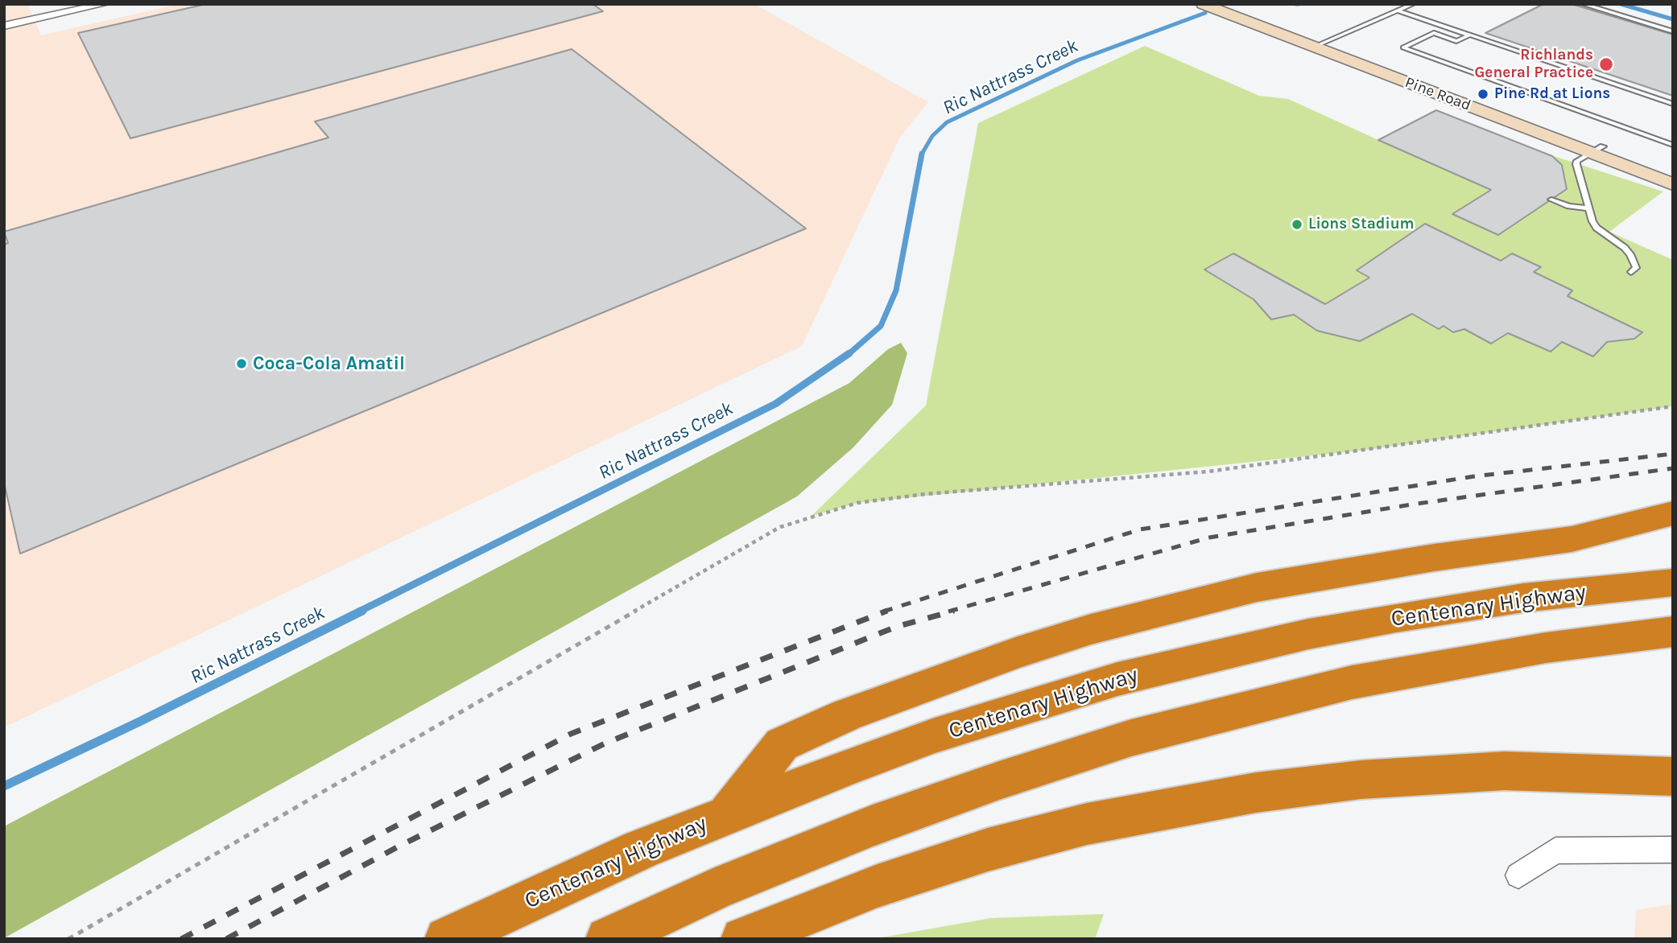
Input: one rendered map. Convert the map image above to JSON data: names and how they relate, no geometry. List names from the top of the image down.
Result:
{
  "streets": {
    "highway": ["Centenary Highway"],
    "street": ["Pine Road"]
  },
  "water": ["Ric Nattrass Creek"],
  "places": [
    "Richlands General Practice",
    "Pine Rd at Lions",
    "Lions Stadium",
    "Coca-Cola Amatil"
  ]
}
